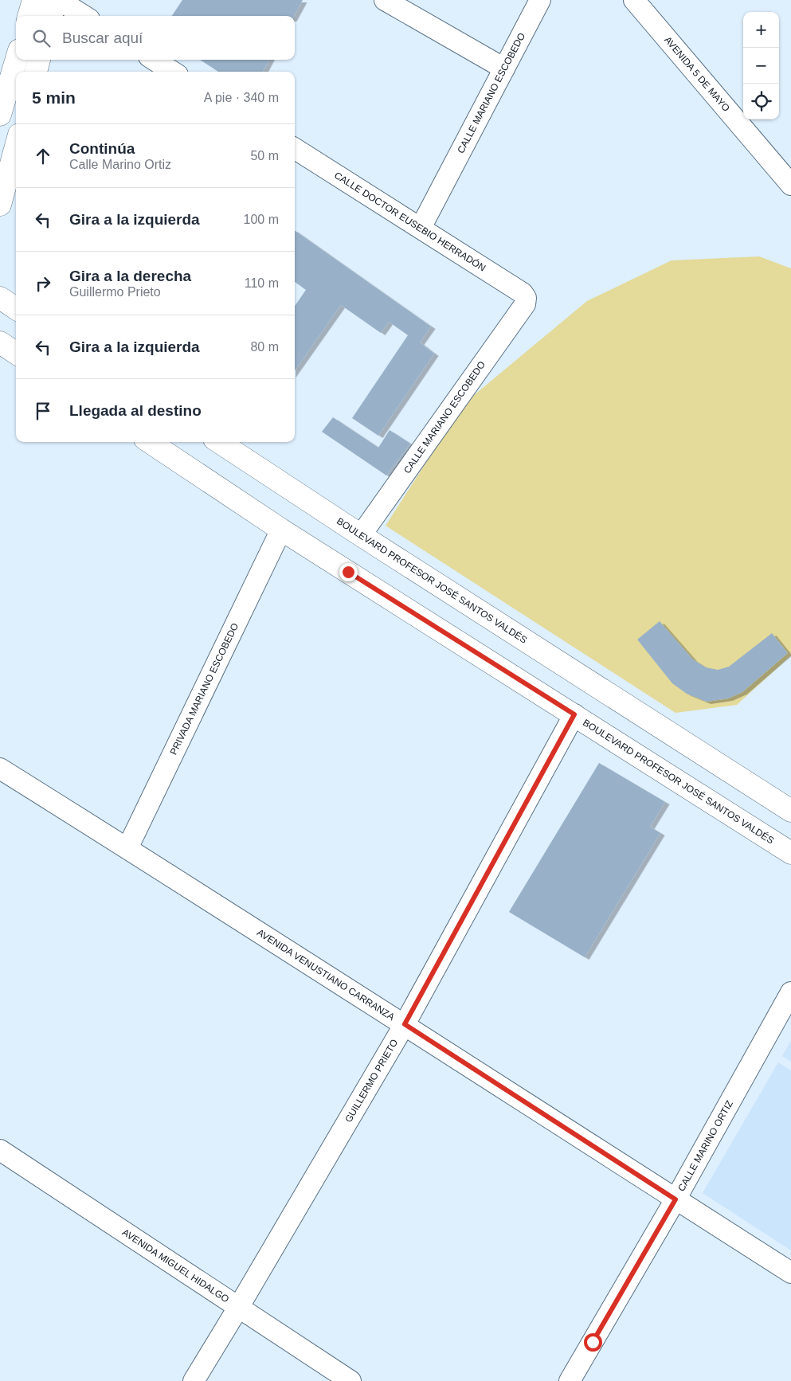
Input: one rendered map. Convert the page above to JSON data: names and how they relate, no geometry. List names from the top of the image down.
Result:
{
  "streets": {
    "main road": ["BOULEVARD PROFESOR JOSÉ SANTOS VALDÉS"],
    "street": [
      "AVENIDA 5 DE MAYO",
      "CALLE MARIANO ESCOBEDO",
      "CALLE DOCTOR EUSEBIO HERRADÓN",
      "PRIVADA MARIANO ESCOBEDO",
      "AVENIDA VENUSTIANO CARRANZA",
      "GUILLERMO PRIETO",
      "CALLE MARINO ORTIZ",
      "AVENIDA MIGUEL HIDALGO"
    ]
  },
  "crossings": [
    ["CALLE MARIANO ESCOBEDO", "CALLE DOCTOR EUSEBIO HERRADÓN"],
    ["CALLE MARIANO ESCOBEDO", "BOULEVARD PROFESOR JOSÉ SANTOS VALDÉS"],
    ["BOULEVARD PROFESOR JOSÉ SANTOS VALDÉS", "PRIVADA MARIANO ESCOBEDO"],
    ["BOULEVARD PROFESOR JOSÉ SANTOS VALDÉS", "GUILLERMO PRIETO"],
    ["PRIVADA MARIANO ESCOBEDO", "AVENIDA VENUSTIANO CARRANZA"],
    ["AVENIDA VENUSTIANO CARRANZA", "GUILLERMO PRIETO"],
    ["AVENIDA VENUSTIANO CARRANZA", "CALLE MARINO ORTIZ"],
    ["GUILLERMO PRIETO", "AVENIDA MIGUEL HIDALGO"]
  ],
  "page": {
    "map_buttons": ["+", "−"],
    "search": "Buscar aquí",
    "heading": ["5 min", "A pie · 340 m"],
    "list": [
      ["Continúa", "Calle Marino Ortiz", "50 m"],
      ["Gira a la izquierda", "100 m"],
      ["Gira a la derecha", "Guillermo Prieto", "110 m"],
      ["Gira a la izquierda", "80 m"],
      "Llegada al destino"
    ]
  }
}
